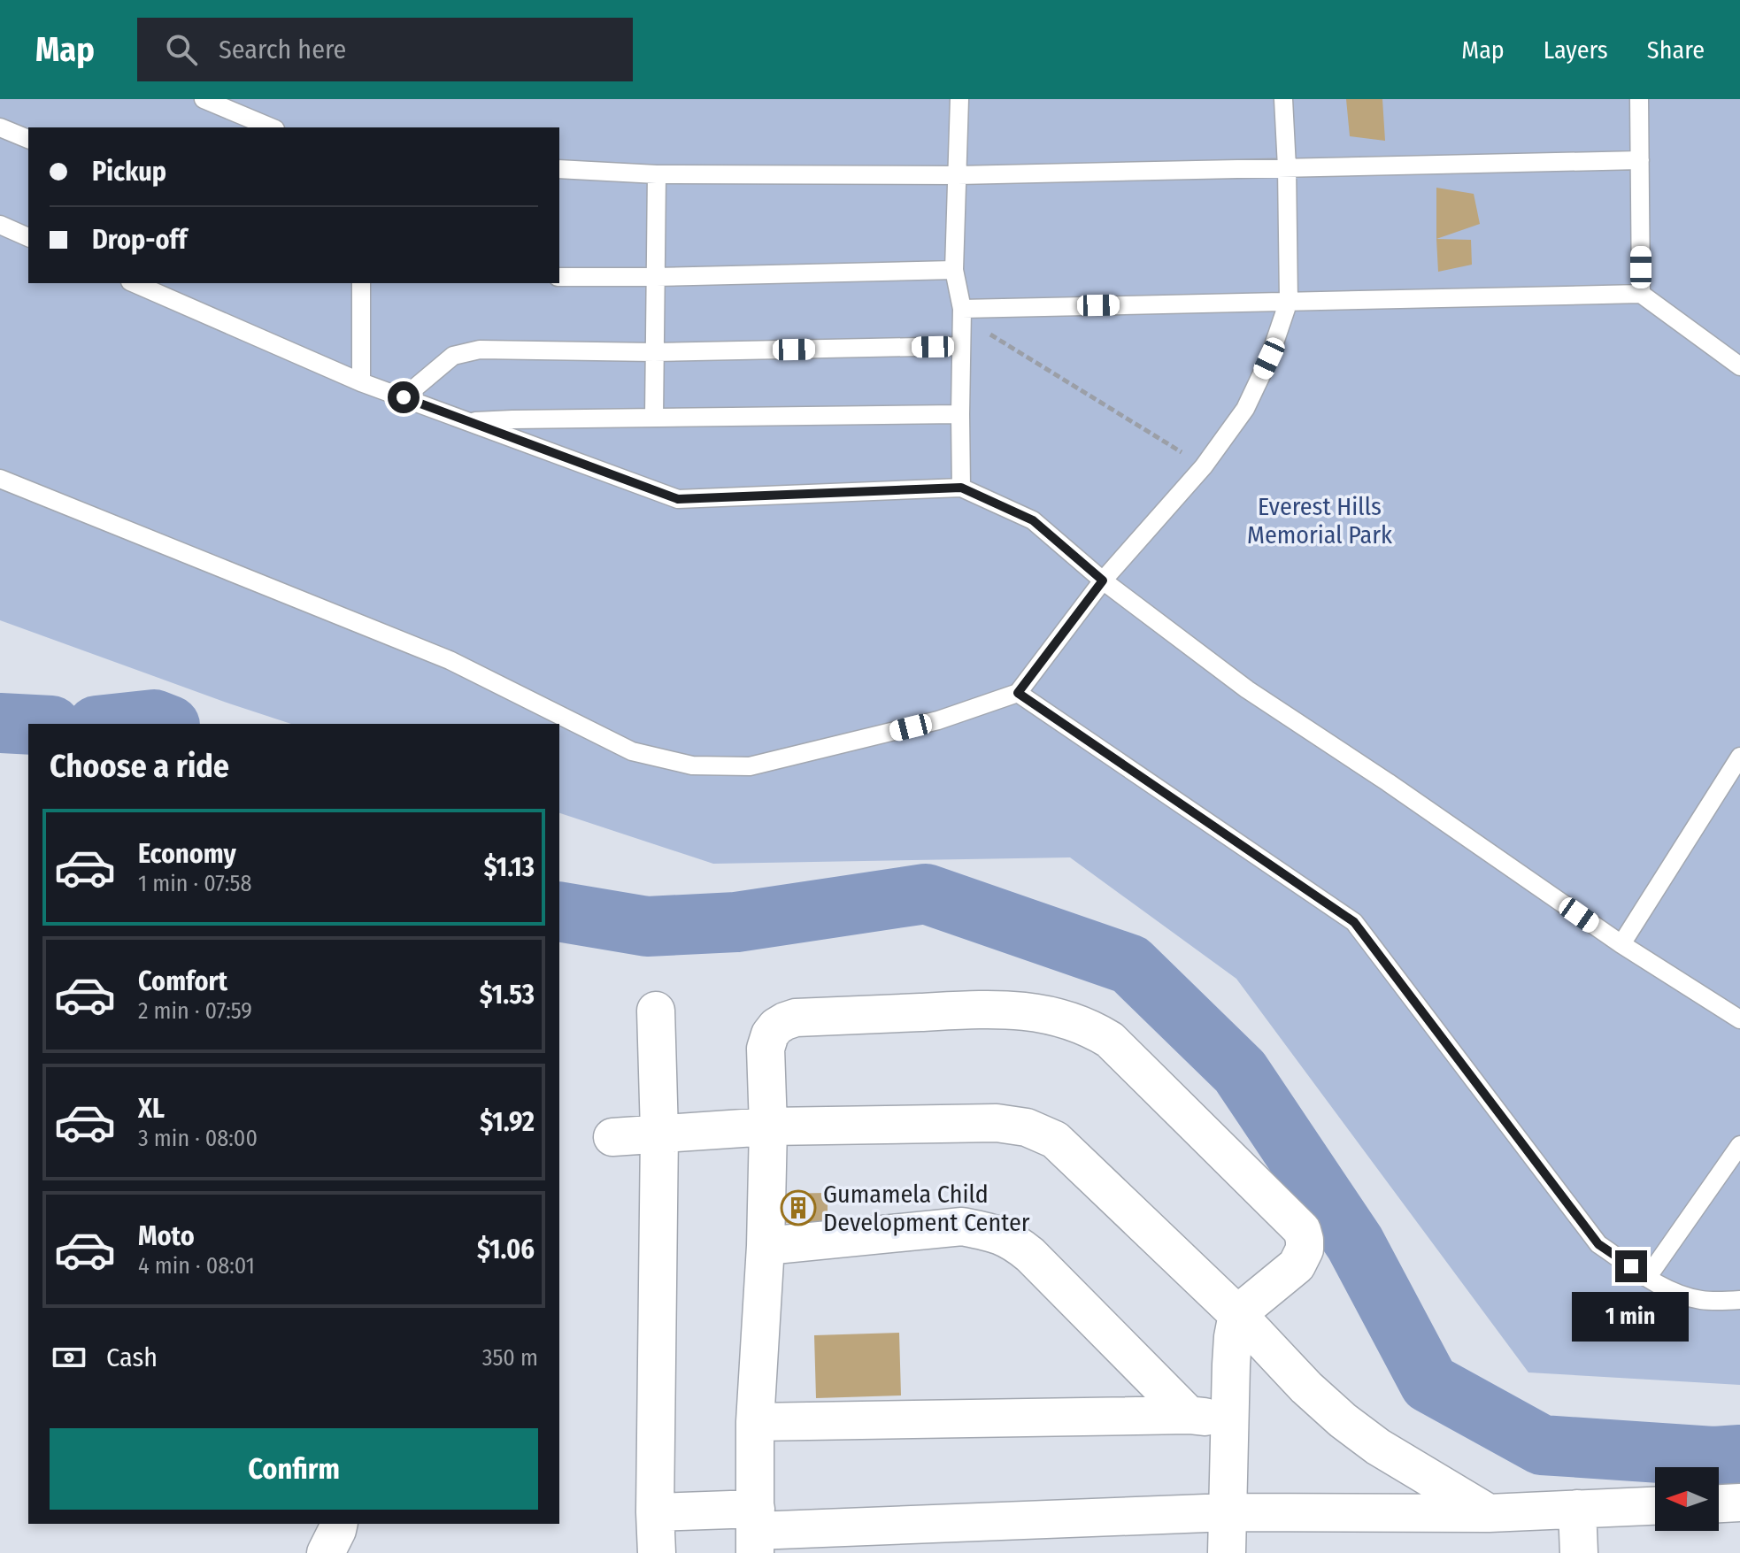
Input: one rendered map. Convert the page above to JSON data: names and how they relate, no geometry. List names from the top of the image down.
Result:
{
  "parks": ["Everest Hills Memorial Park"],
  "places": {
    "building": ["Gumamela Child Development Center"]
  },
  "north": "left",
  "page": {
    "header": "Map",
    "search": "Search here",
    "nav": ["Map", "Layers", "Share"],
    "banner": ["Pickup", "Drop-off"],
    "heading": "Choose a ride",
    "list": [
      {
        "name": "Economy",
        "note": "1 min · 07:58",
        "value": "$1.13"
      },
      {
        "name": "Comfort",
        "note": "2 min · 07:59",
        "value": "$1.53"
      },
      {
        "name": "XL",
        "note": "3 min · 08:00",
        "value": "$1.92"
      },
      {
        "name": "Moto",
        "note": "4 min · 08:01",
        "value": "$1.06"
      }
    ],
    "bubble": "1 min",
    "pay": ["Cash", "350 m"],
    "buttons": "Confirm"
  }
}
